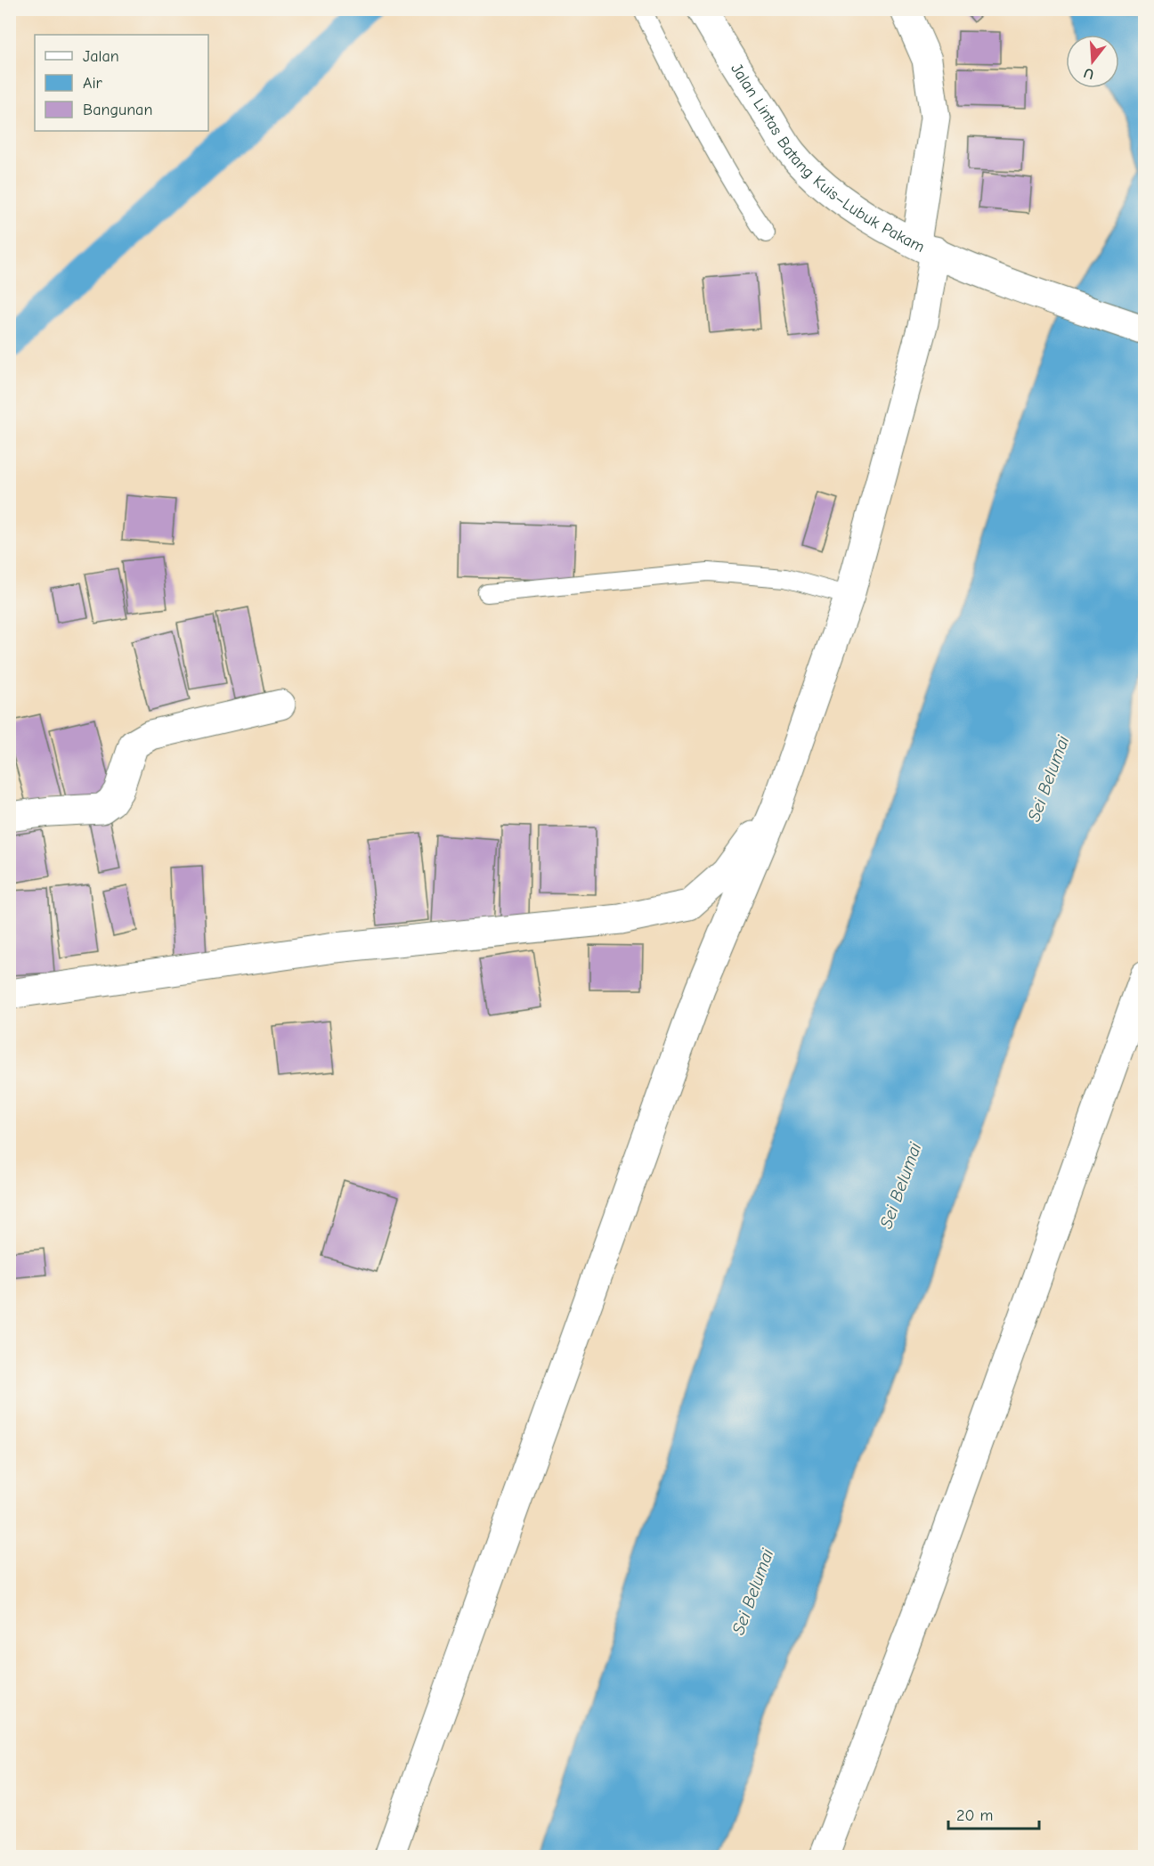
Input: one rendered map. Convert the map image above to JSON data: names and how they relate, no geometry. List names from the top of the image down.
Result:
{
  "streets": {
    "main road": ["Jalan Lintas Batang Kuis–Lubuk Pakam"]
  },
  "water": ["Sei Belumai"],
  "legend": ["Jalan", "Air", "Bangunan"],
  "scale_bar": "20 m",
  "north": "bottom"
}
